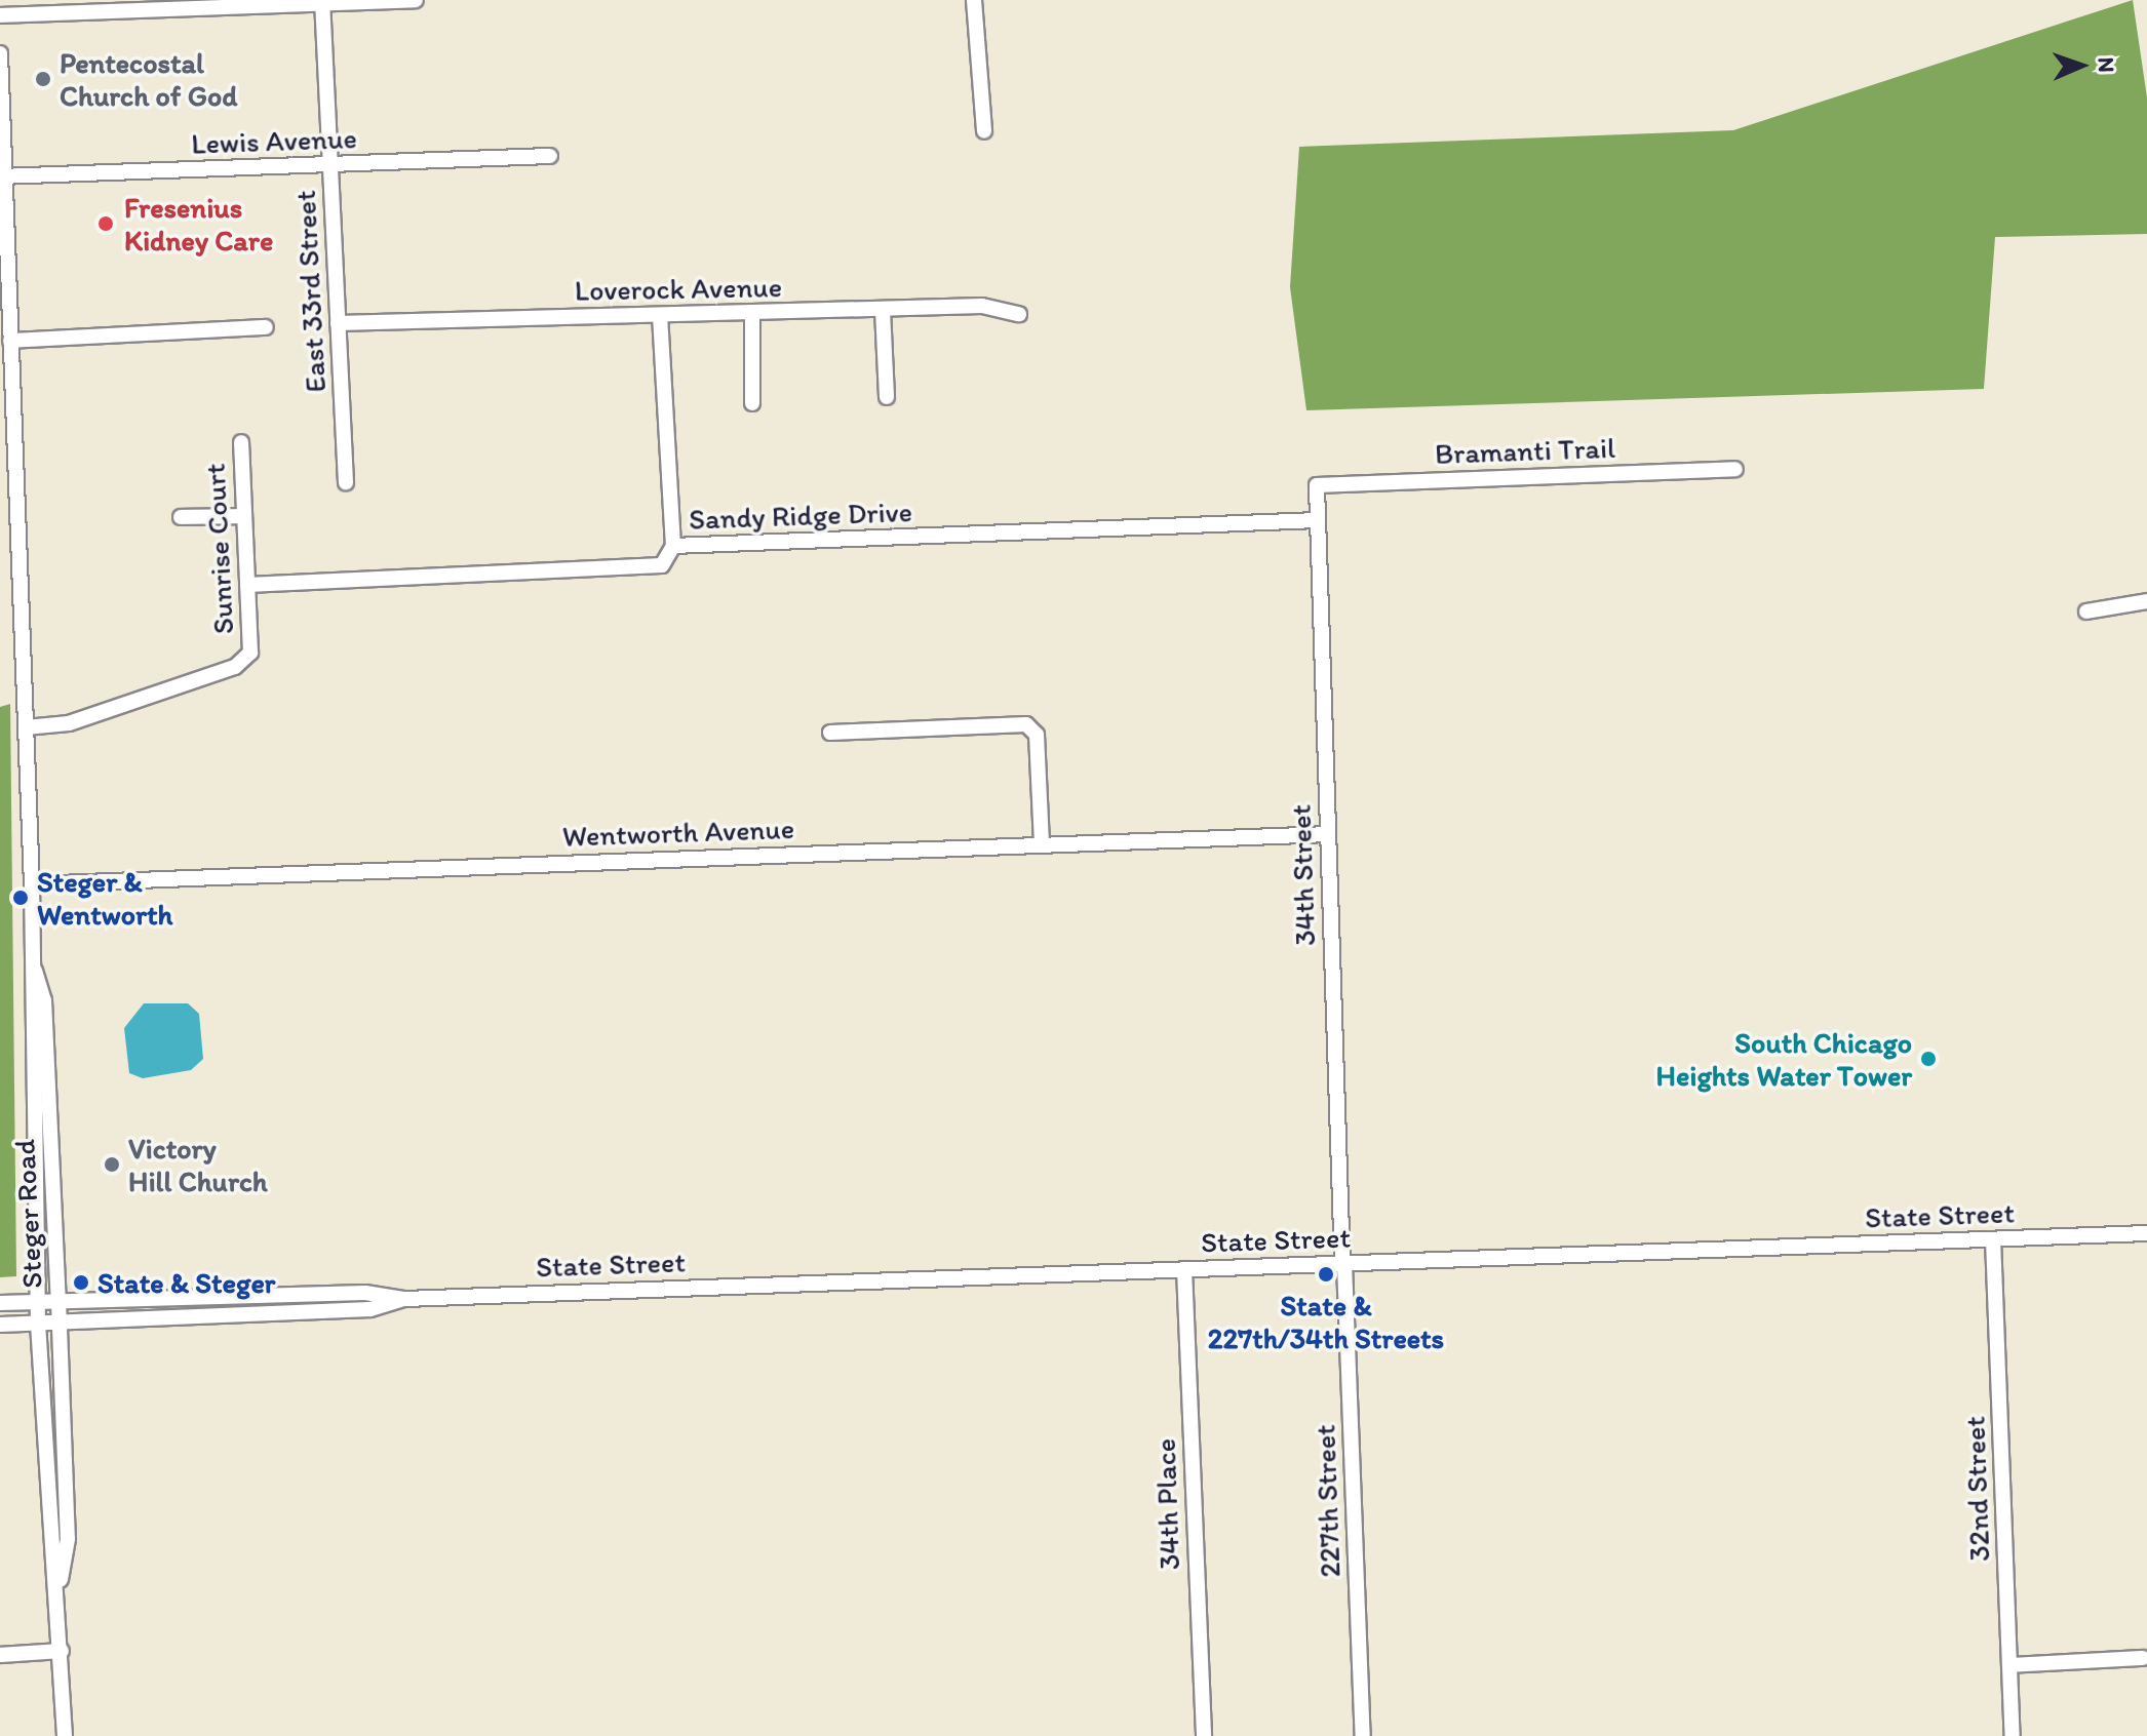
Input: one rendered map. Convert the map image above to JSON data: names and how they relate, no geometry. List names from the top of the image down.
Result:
{
  "streets": {
    "street": [
      "Lewis Avenue",
      "Loverock Avenue",
      "East 33rd Street",
      "Bramanti Trail",
      "Sandy Ridge Drive",
      "Sunrise Court",
      "Wentworth Avenue",
      "34th Street",
      "Steger Road",
      "State Street",
      "32nd Street",
      "227th Street",
      "34th Place"
    ]
  },
  "crossings": [
    ["Lewis Avenue", "East 33rd Street"],
    ["Loverock Avenue", "East 33rd Street"],
    ["Bramanti Trail", "34th Street"],
    ["Sandy Ridge Drive", "Sunrise Court"],
    ["Sandy Ridge Drive", "34th Street"],
    ["Wentworth Avenue", "34th Street"],
    ["34th Street", "State Street"],
    ["34th Street", "227th Street"],
    ["Steger Road", "State Street"],
    ["State Street", "32nd Street"],
    ["State Street", "227th Street"],
    ["State Street", "34th Place"]
  ],
  "places": [
    "Pentecostal Church of God",
    "Fresenius Kidney Care",
    "Steger & Wentworth",
    "South Chicago Heights Water Tower",
    "Victory Hill Church",
    "State & 227th/34th Streets",
    "State & Steger"
  ],
  "north": "right"
}
